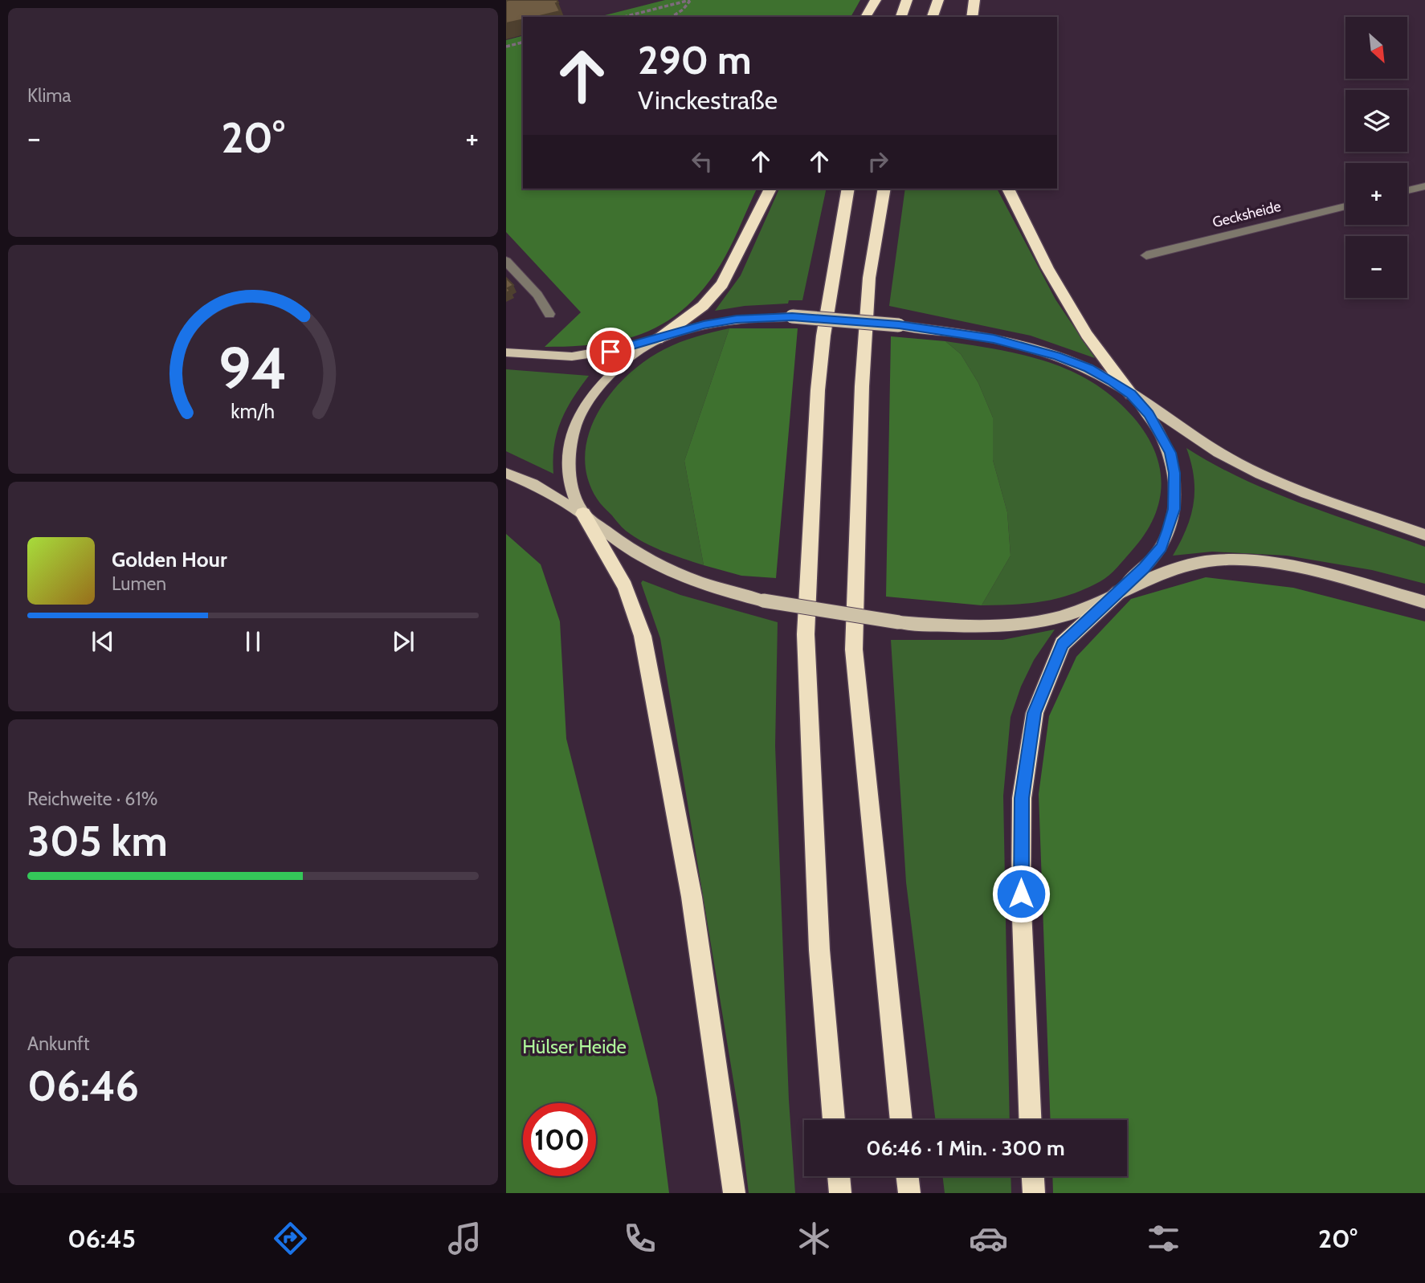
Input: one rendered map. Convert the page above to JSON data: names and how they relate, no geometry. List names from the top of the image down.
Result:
{
  "streets": {
    "street": ["Gecksheide"]
  },
  "parks": ["Hülser Heide"],
  "north": "bottom right",
  "page": {
    "tile": [
      "Klima",
      ["Reichweite · 61%", "305 km"],
      ["Ankunft", "06:46"]
    ],
    "map_buttons": ["+", "−"],
    "turn": ["290 m", "Vinckestraße"],
    "heat": ["−", "20°", "+"],
    "song": ["Golden Hour", "Lumen"],
    "limit": "100",
    "trip": "06:46 · 1 Min. · 300 m",
    "tabs": ["06:45", "20°"],
    "gauge": ["94", "km/h"]
  }
}
